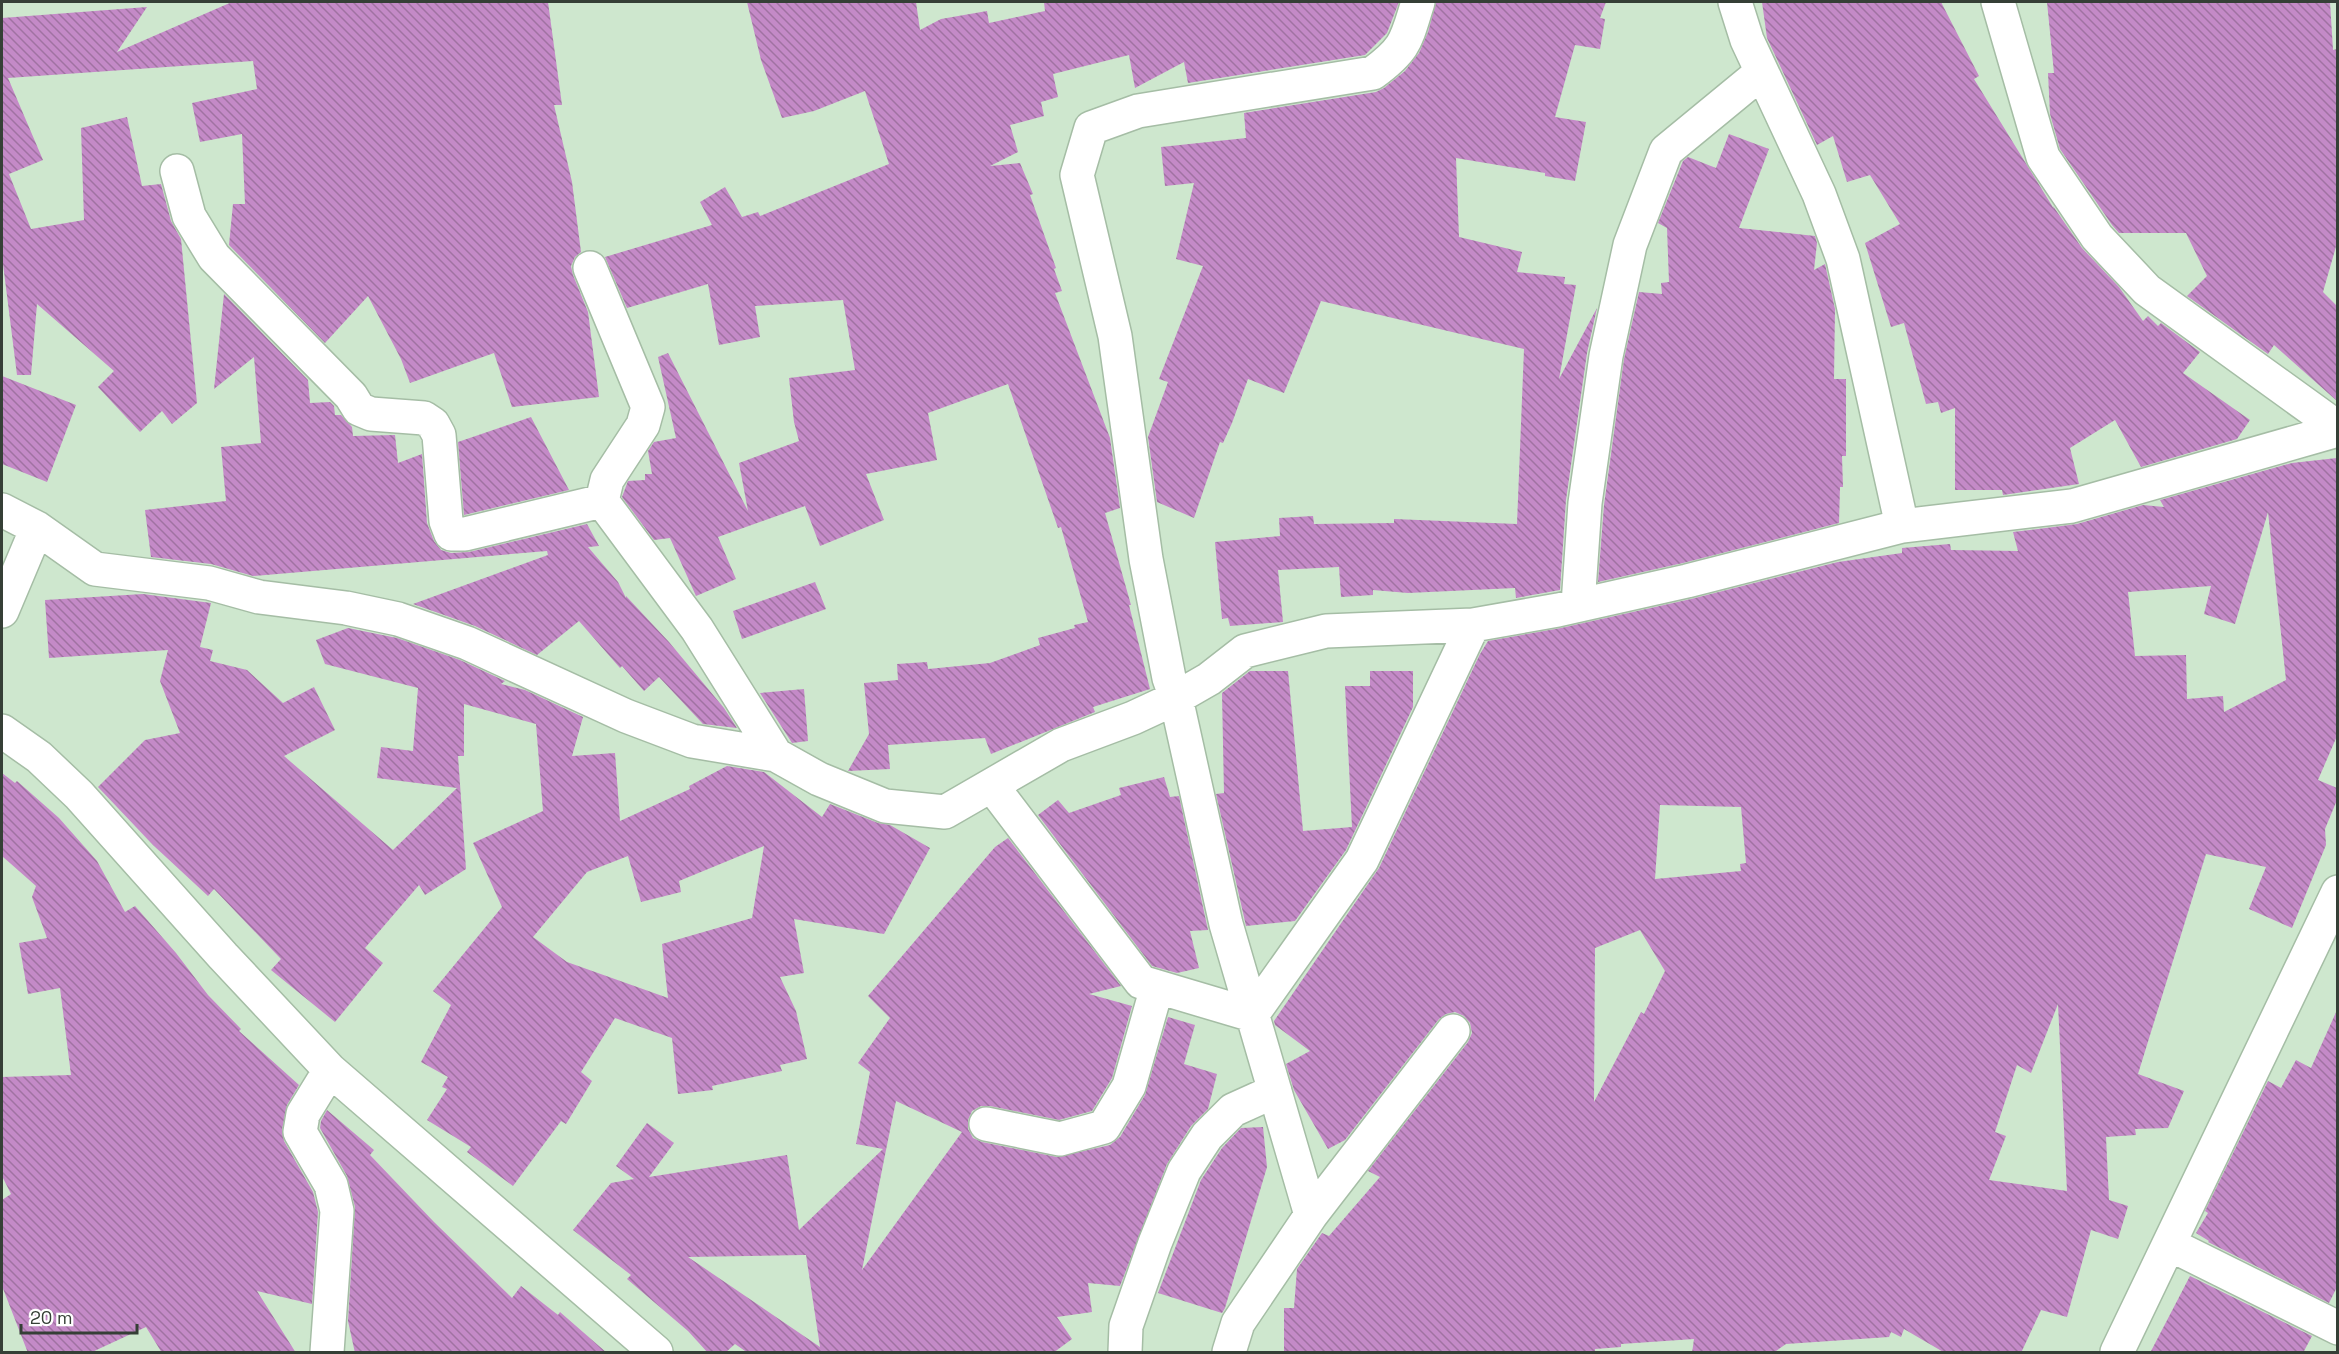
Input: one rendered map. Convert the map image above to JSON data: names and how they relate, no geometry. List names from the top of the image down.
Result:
{
  "scale_bar": "20 m"
}
